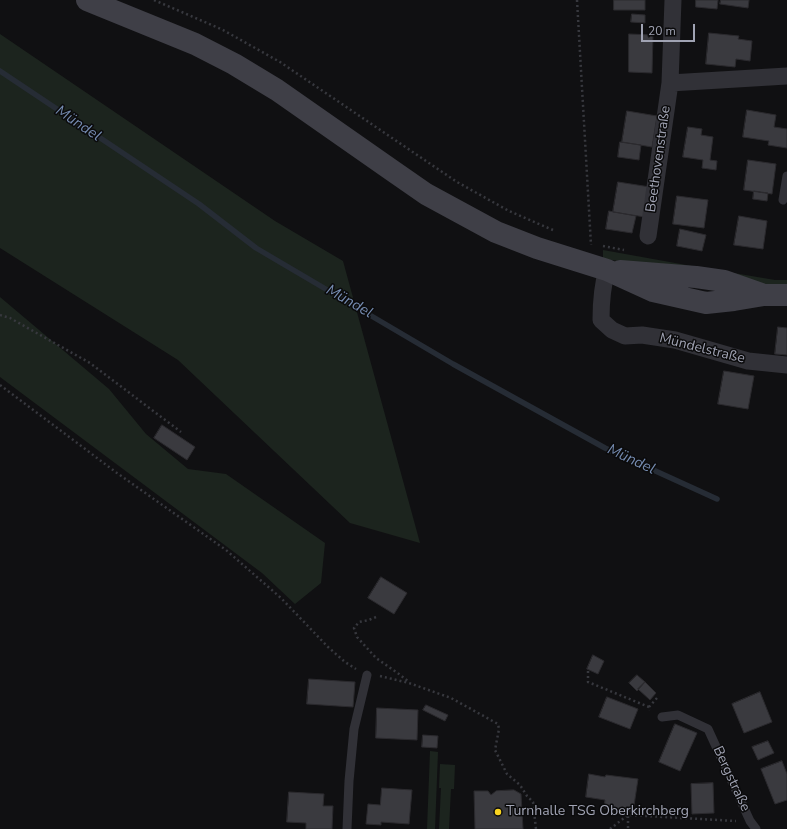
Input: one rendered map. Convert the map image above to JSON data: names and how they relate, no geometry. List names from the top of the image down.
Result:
{
  "streets": {
    "street": ["Beethovenstraße", "Mündelstraße"],
    "lane": ["Bergstraße"]
  },
  "water": ["Mündel"],
  "places": ["Turnhalle TSG Oberkirchberg"],
  "scale_bar": "20 m"
}
